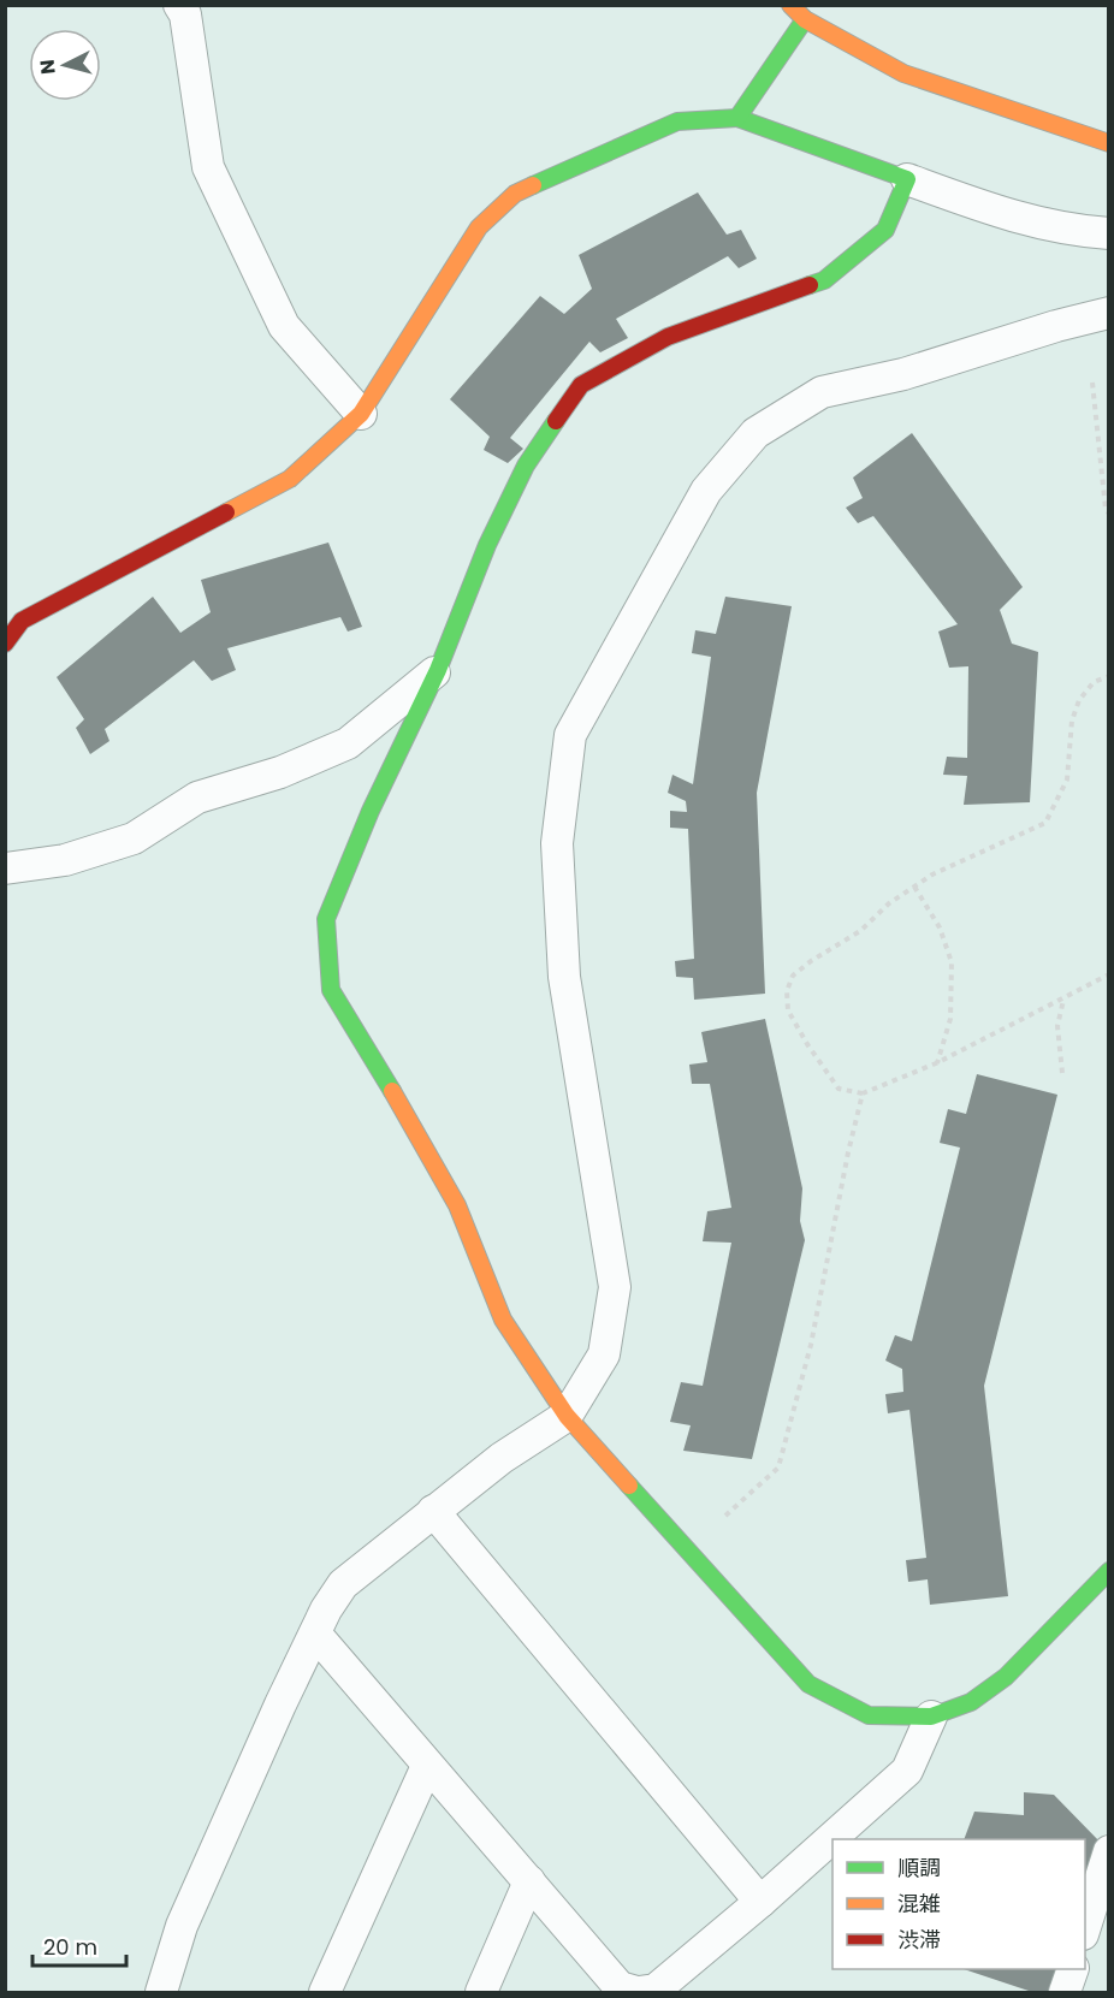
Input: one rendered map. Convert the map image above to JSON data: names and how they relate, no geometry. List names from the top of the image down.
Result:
{
  "legend": ["順調", "混雑", "渋滞"],
  "scale_bar": "20 m",
  "north": "left"
}
